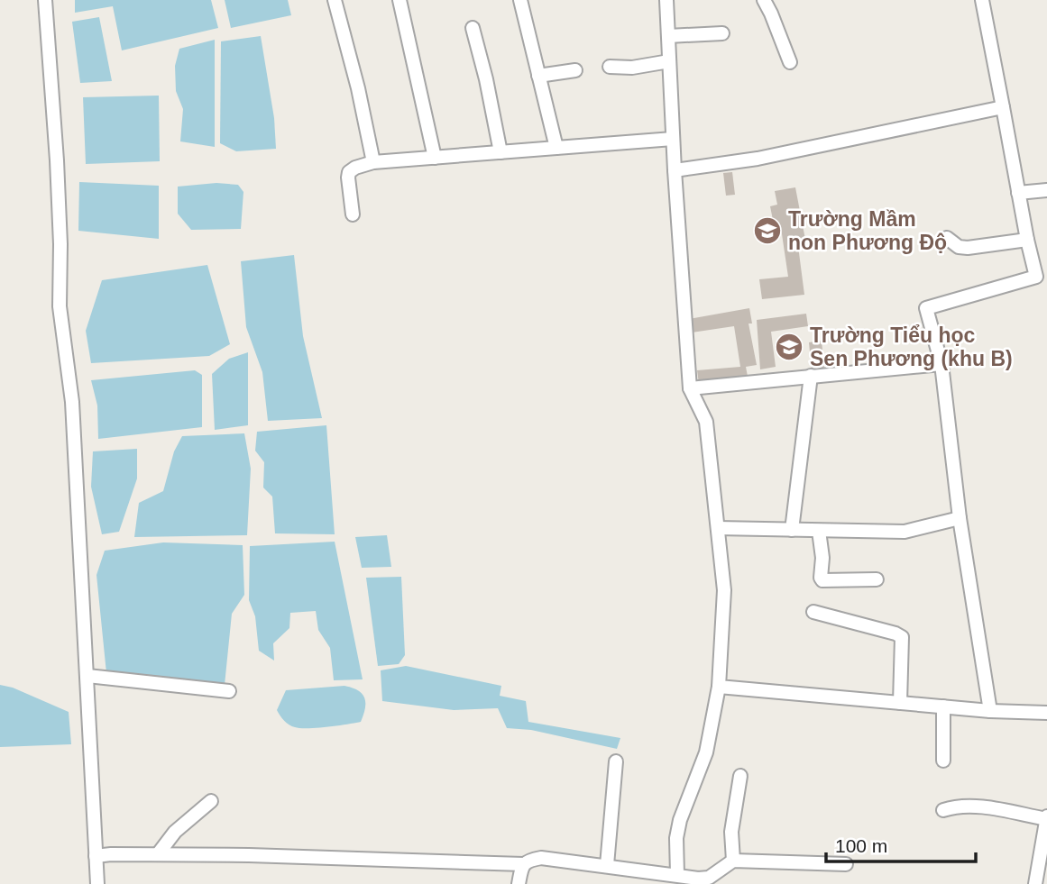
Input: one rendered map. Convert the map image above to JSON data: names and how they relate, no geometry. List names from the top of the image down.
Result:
{
  "places": {
    "school or university": ["Trường Mầm non Phương Độ", "Trường Tiểu học Sen Phương (khu B)"]
  },
  "scale_bar": "100 m"
}
